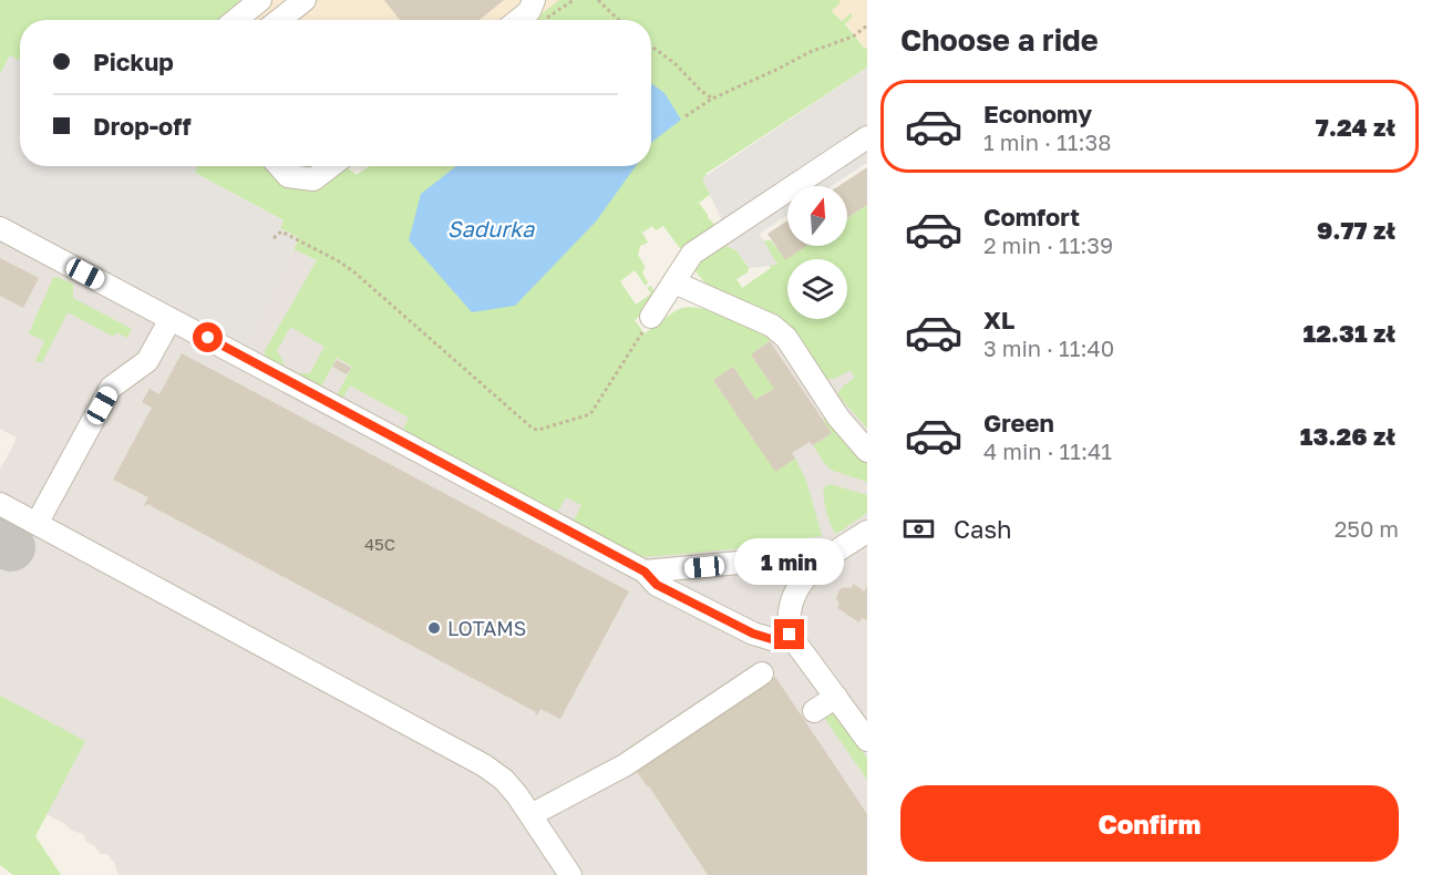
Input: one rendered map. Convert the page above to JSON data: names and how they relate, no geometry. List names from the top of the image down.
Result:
{
  "water": ["Sadurka"],
  "places": ["LOTAMS"],
  "house_numbers": ["45C"],
  "north": "top",
  "page": {
    "heading": "Choose a ride",
    "banner": ["Pickup", "Drop-off"],
    "list": [
      {
        "name": "Economy",
        "note": "1 min · 11:38",
        "value": "7.24 zł"
      },
      {
        "name": "Comfort",
        "note": "2 min · 11:39",
        "value": "9.77 zł"
      },
      {
        "name": "XL",
        "note": "3 min · 11:40",
        "value": "12.31 zł"
      },
      {
        "name": "Green",
        "note": "4 min · 11:41",
        "value": "13.26 zł"
      }
    ],
    "pay": ["Cash", "250 m"],
    "bubble": "1 min",
    "buttons": "Confirm"
  }
}
